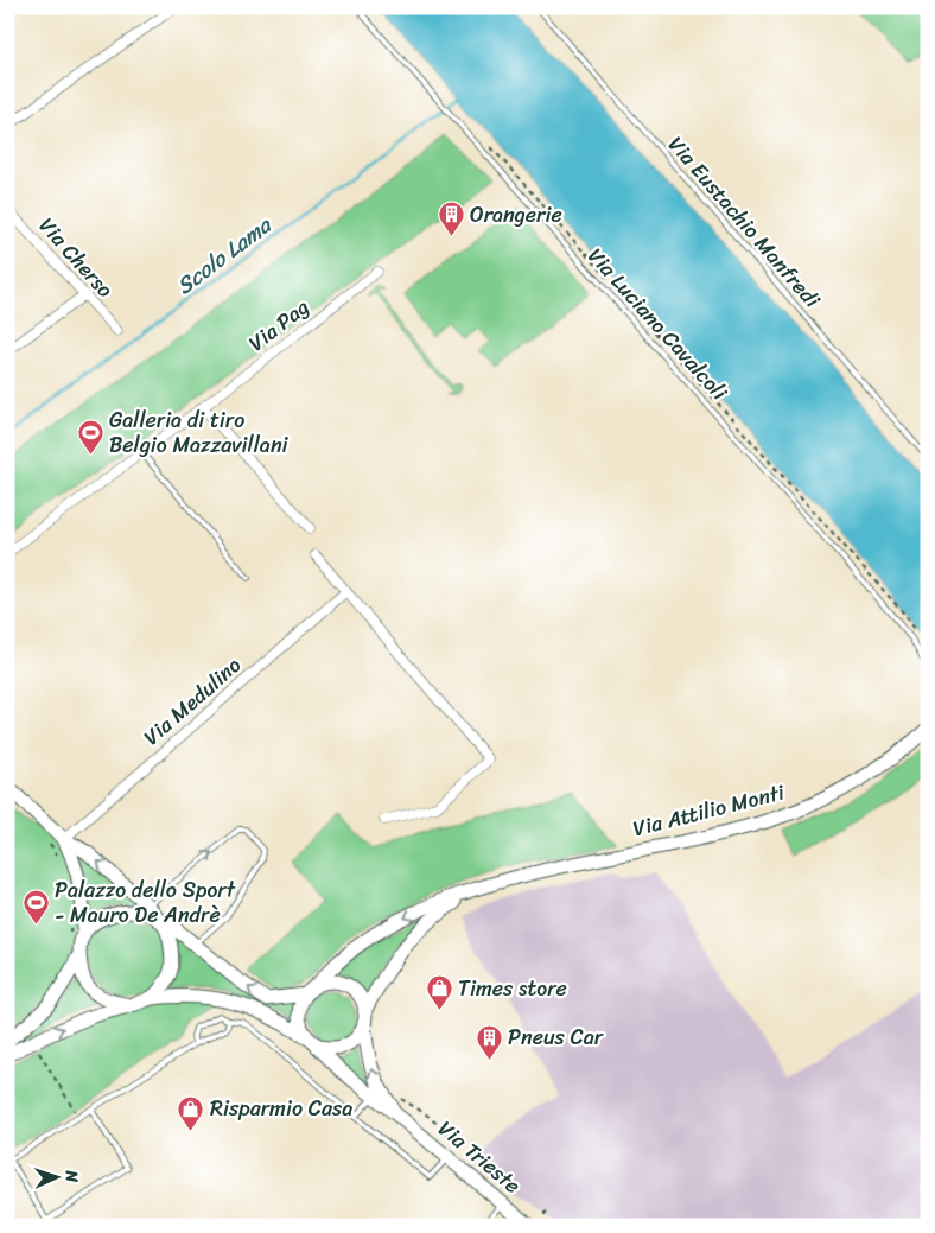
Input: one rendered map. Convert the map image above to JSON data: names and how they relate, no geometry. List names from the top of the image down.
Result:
{
  "streets": {
    "main road": ["Via Attilio Monti", "Via Trieste"],
    "street": ["Via Cherso", "Via Pag", "Via Medulino"],
    "lane": ["Via Eustachio Manfredi", "Via Luciano Cavalcoli"]
  },
  "crossings": [
    ["Via Attilio Monti", "Via Trieste"]
  ],
  "water": ["Scolo Lama"],
  "places": {
    "building": ["Orangerie", "Pneus Car"],
    "sports": ["Galleria di tiro Belgio Mazzavillani", "Palazzo dello Sport - Mauro De Andrè"],
    "shop": ["Times store", "Risparmio Casa"]
  },
  "north": "right"
}
